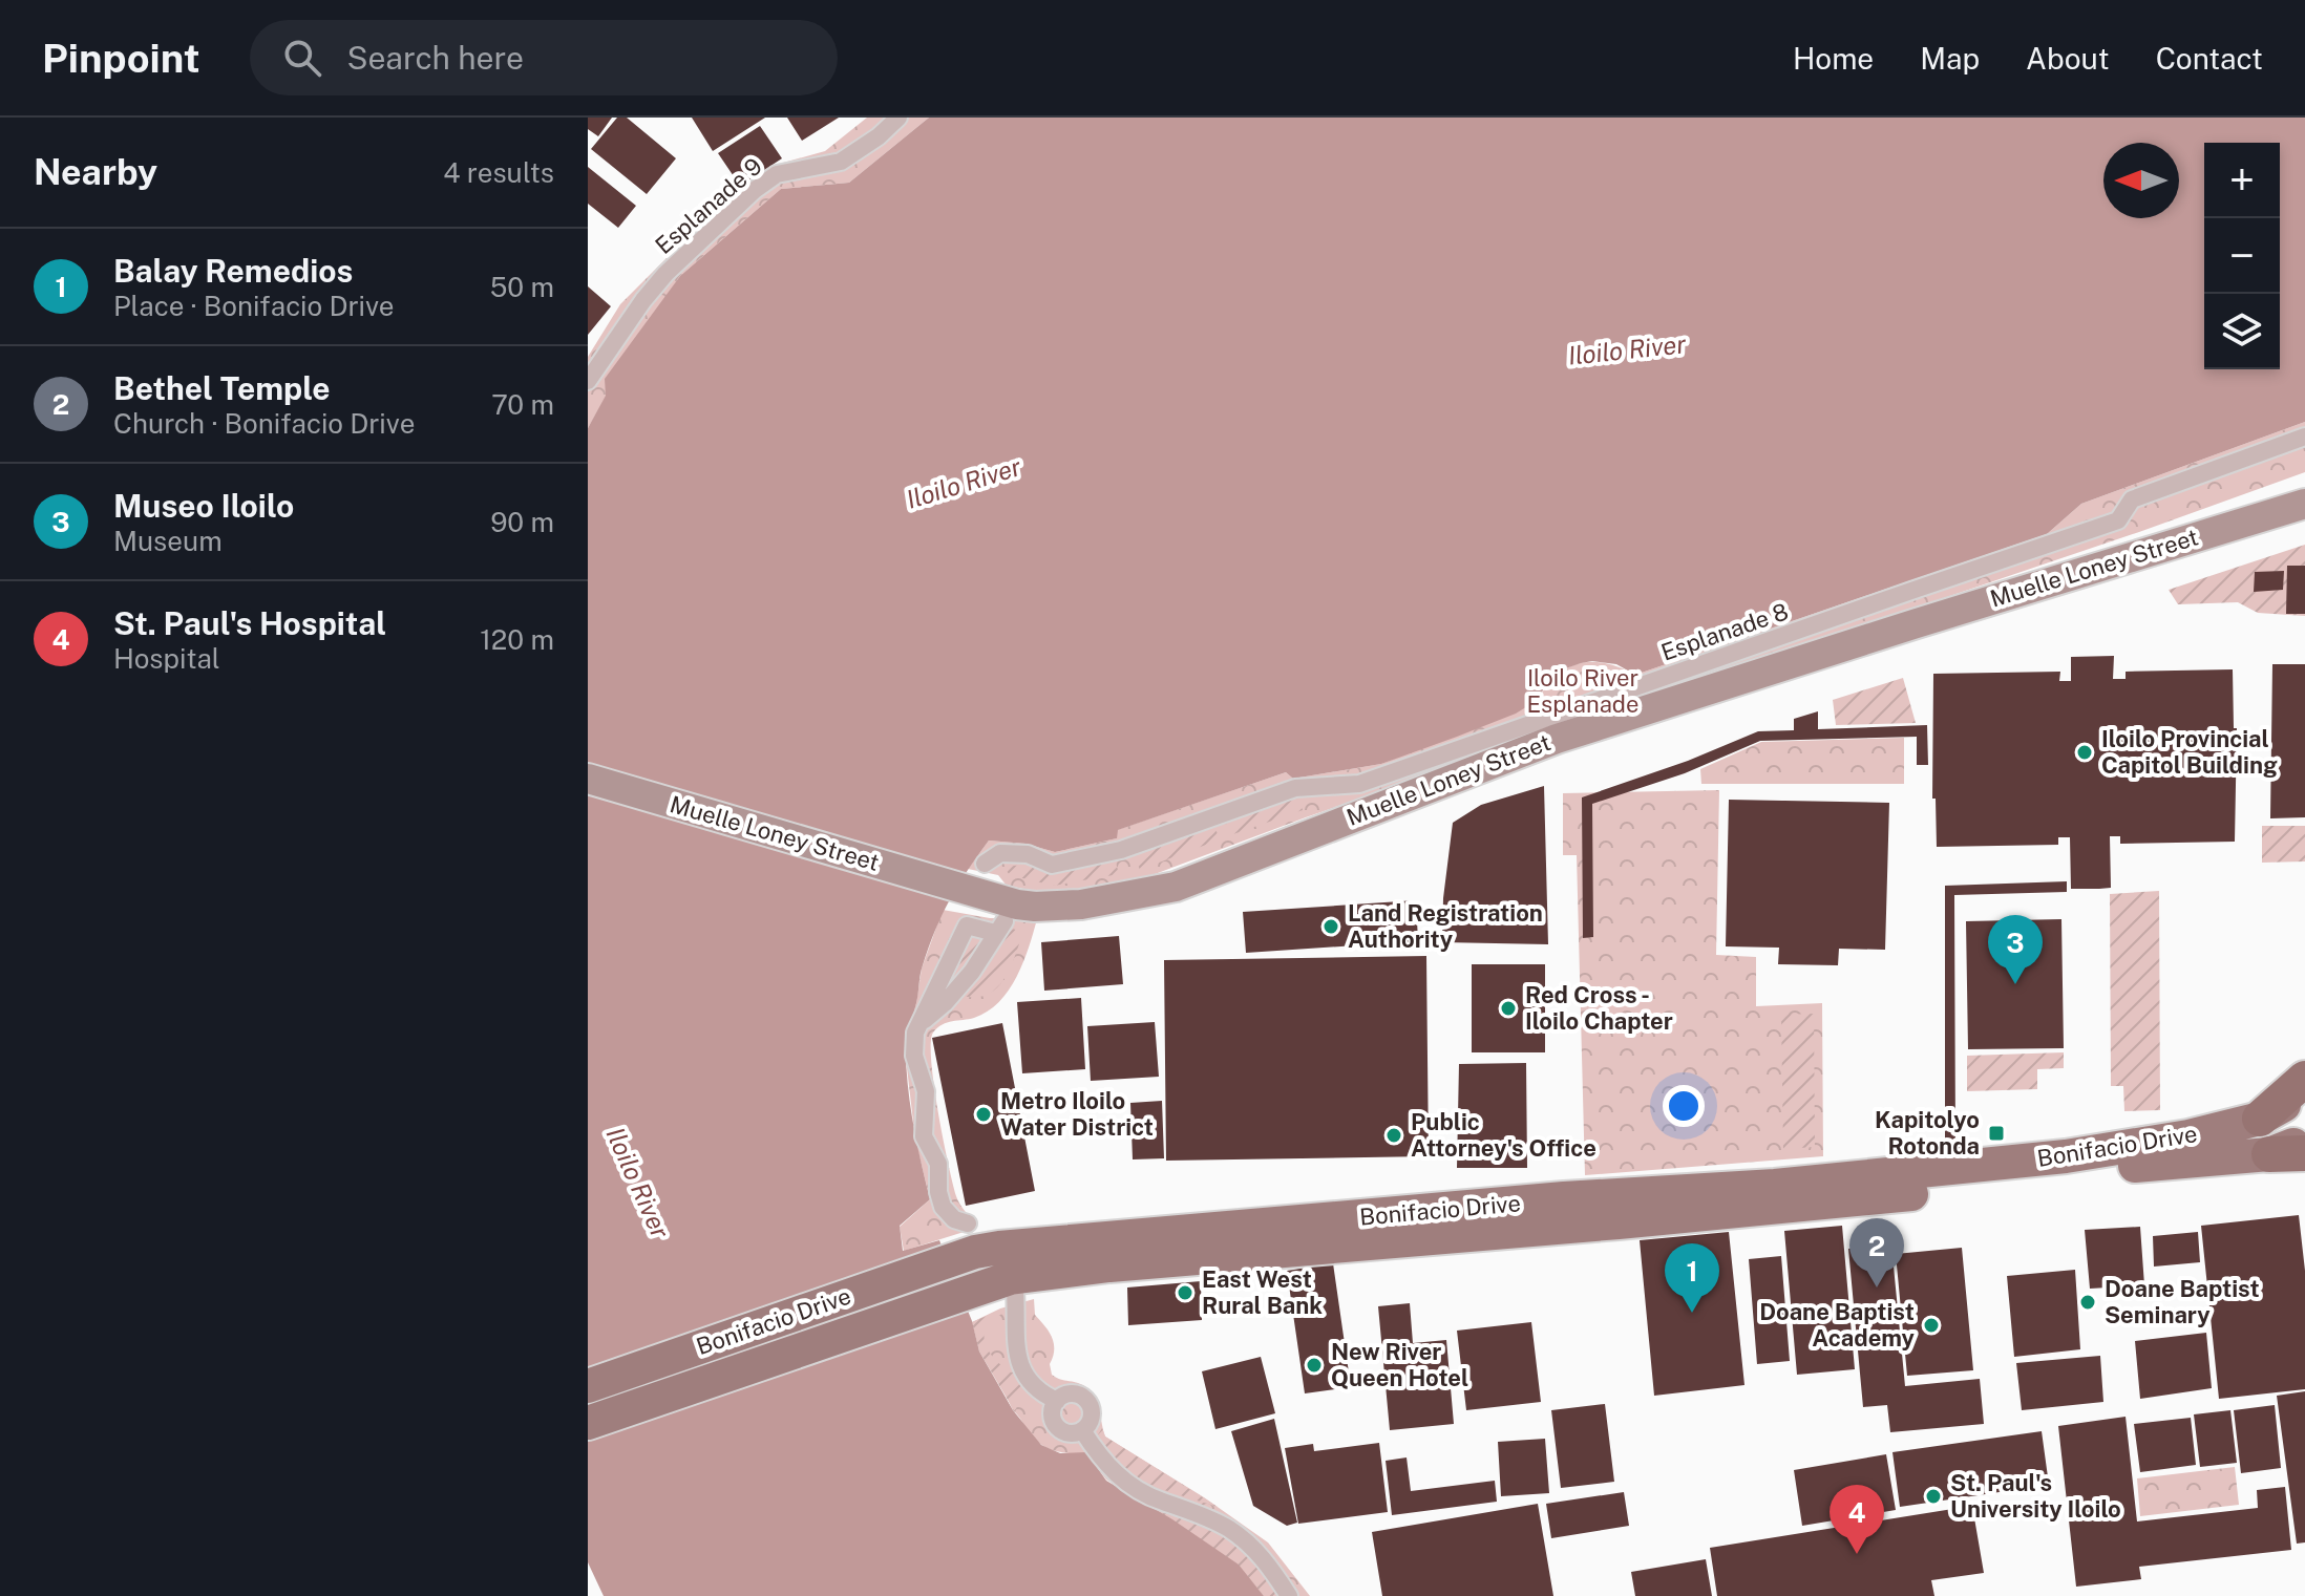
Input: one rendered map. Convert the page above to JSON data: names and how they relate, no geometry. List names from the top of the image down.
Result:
{
  "streets": {
    "main road": ["Muelle Loney Street", "Bonifacio Drive"],
    "street": ["Esplanade 9", "Esplanade 8"]
  },
  "water": ["Iloilo River"],
  "parks": ["Iloilo River Esplanade"],
  "places": {
    "other": [
      "Iloilo Provincial Capitol Building",
      "Land Registration Authority",
      "Red Cross - Iloilo Chapter",
      "Metro Iloilo Water District",
      "Public Attorney's Office",
      "East West Rural Bank",
      "Doane Baptist Seminary",
      "Doane Baptist Academy",
      "New River Queen Hotel",
      "St. Paul's University Iloilo"
    ],
    "transit": ["Kapitolyo Rotonda"]
  },
  "north": "left",
  "page": {
    "header": "Pinpoint",
    "search": "Search here",
    "nav": [
      "Home",
      "Map",
      "About",
      "Contact"
    ],
    "heading": ["Nearby", "4 results"],
    "map_buttons": ["+", "−"],
    "list": [
      {
        "mark": "1",
        "name": "Balay Remedios",
        "note": "Place · Bonifacio Drive",
        "value": "50 m"
      },
      {
        "mark": "2",
        "name": "Bethel Temple",
        "note": "Church · Bonifacio Drive",
        "value": "70 m"
      },
      {
        "mark": "3",
        "name": "Museo Iloilo",
        "note": "Museum",
        "value": "90 m"
      },
      {
        "mark": "4",
        "name": "St. Paul's Hospital",
        "note": "Hospital",
        "value": "120 m"
      }
    ],
    "pins": [
      "3",
      "2",
      "1",
      "4"
    ]
  }
}
